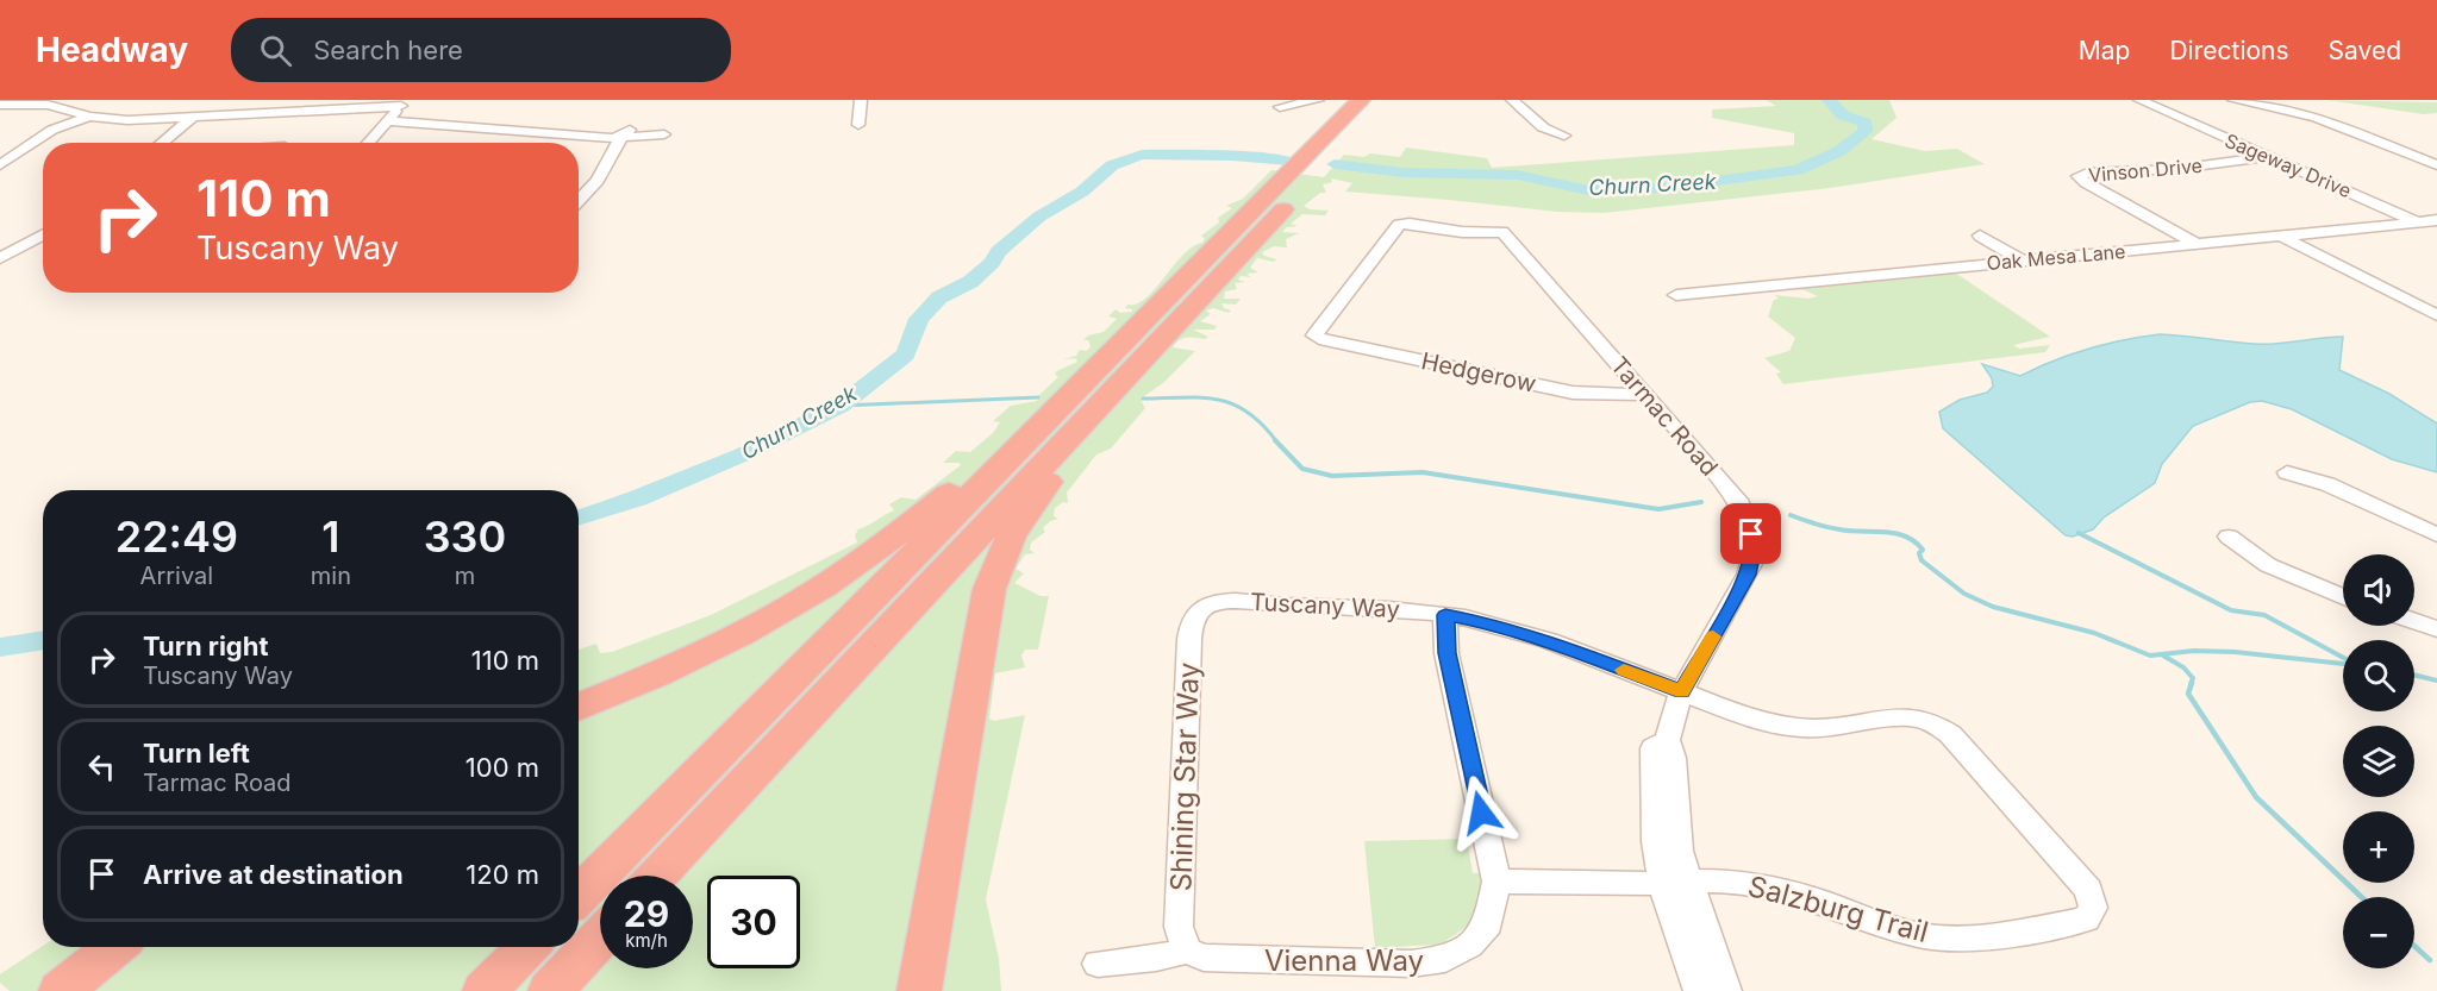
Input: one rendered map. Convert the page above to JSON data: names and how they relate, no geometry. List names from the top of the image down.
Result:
{
  "streets": {
    "street": [
      "Sageway Drive",
      "Vinson Drive",
      "Oak Mesa Lane",
      "Hedgerow",
      "Tarmac Road",
      "Tuscany Way",
      "Shining Star Way",
      "Salzburg Trail",
      "Vienna Way"
    ]
  },
  "crossings": [
    ["Sageway Drive", "Vinson Drive"],
    ["Sageway Drive", "Oak Mesa Lane"],
    ["Vinson Drive", "Oak Mesa Lane"],
    ["Hedgerow", "Tarmac Road"],
    ["Tarmac Road", "Tuscany Way"],
    ["Tarmac Road", "Salzburg Trail"],
    ["Tuscany Way", "Shining Star Way"],
    ["Tuscany Way", "Salzburg Trail"],
    ["Shining Star Way", "Vienna Way"]
  ],
  "water": ["Churn Creek"],
  "page": {
    "header": "Headway",
    "search": "Search here",
    "nav": ["Map", "Directions", "Saved"],
    "turn": ["110 m", "Tuscany Way"],
    "eta": [
      "22:49",
      "Arrival",
      "1",
      "min",
      "330",
      "m"
    ],
    "map_buttons": ["+", "−"],
    "list": [
      {
        "name": "Turn right",
        "note": "Tuscany Way",
        "value": "110 m"
      },
      {
        "name": "Turn left",
        "note": "Tarmac Road",
        "value": "100 m"
      },
      {
        "name": "Arrive at destination",
        "value": "120 m"
      }
    ],
    "speed": "29 km/h",
    "limit": "30"
  }
}
